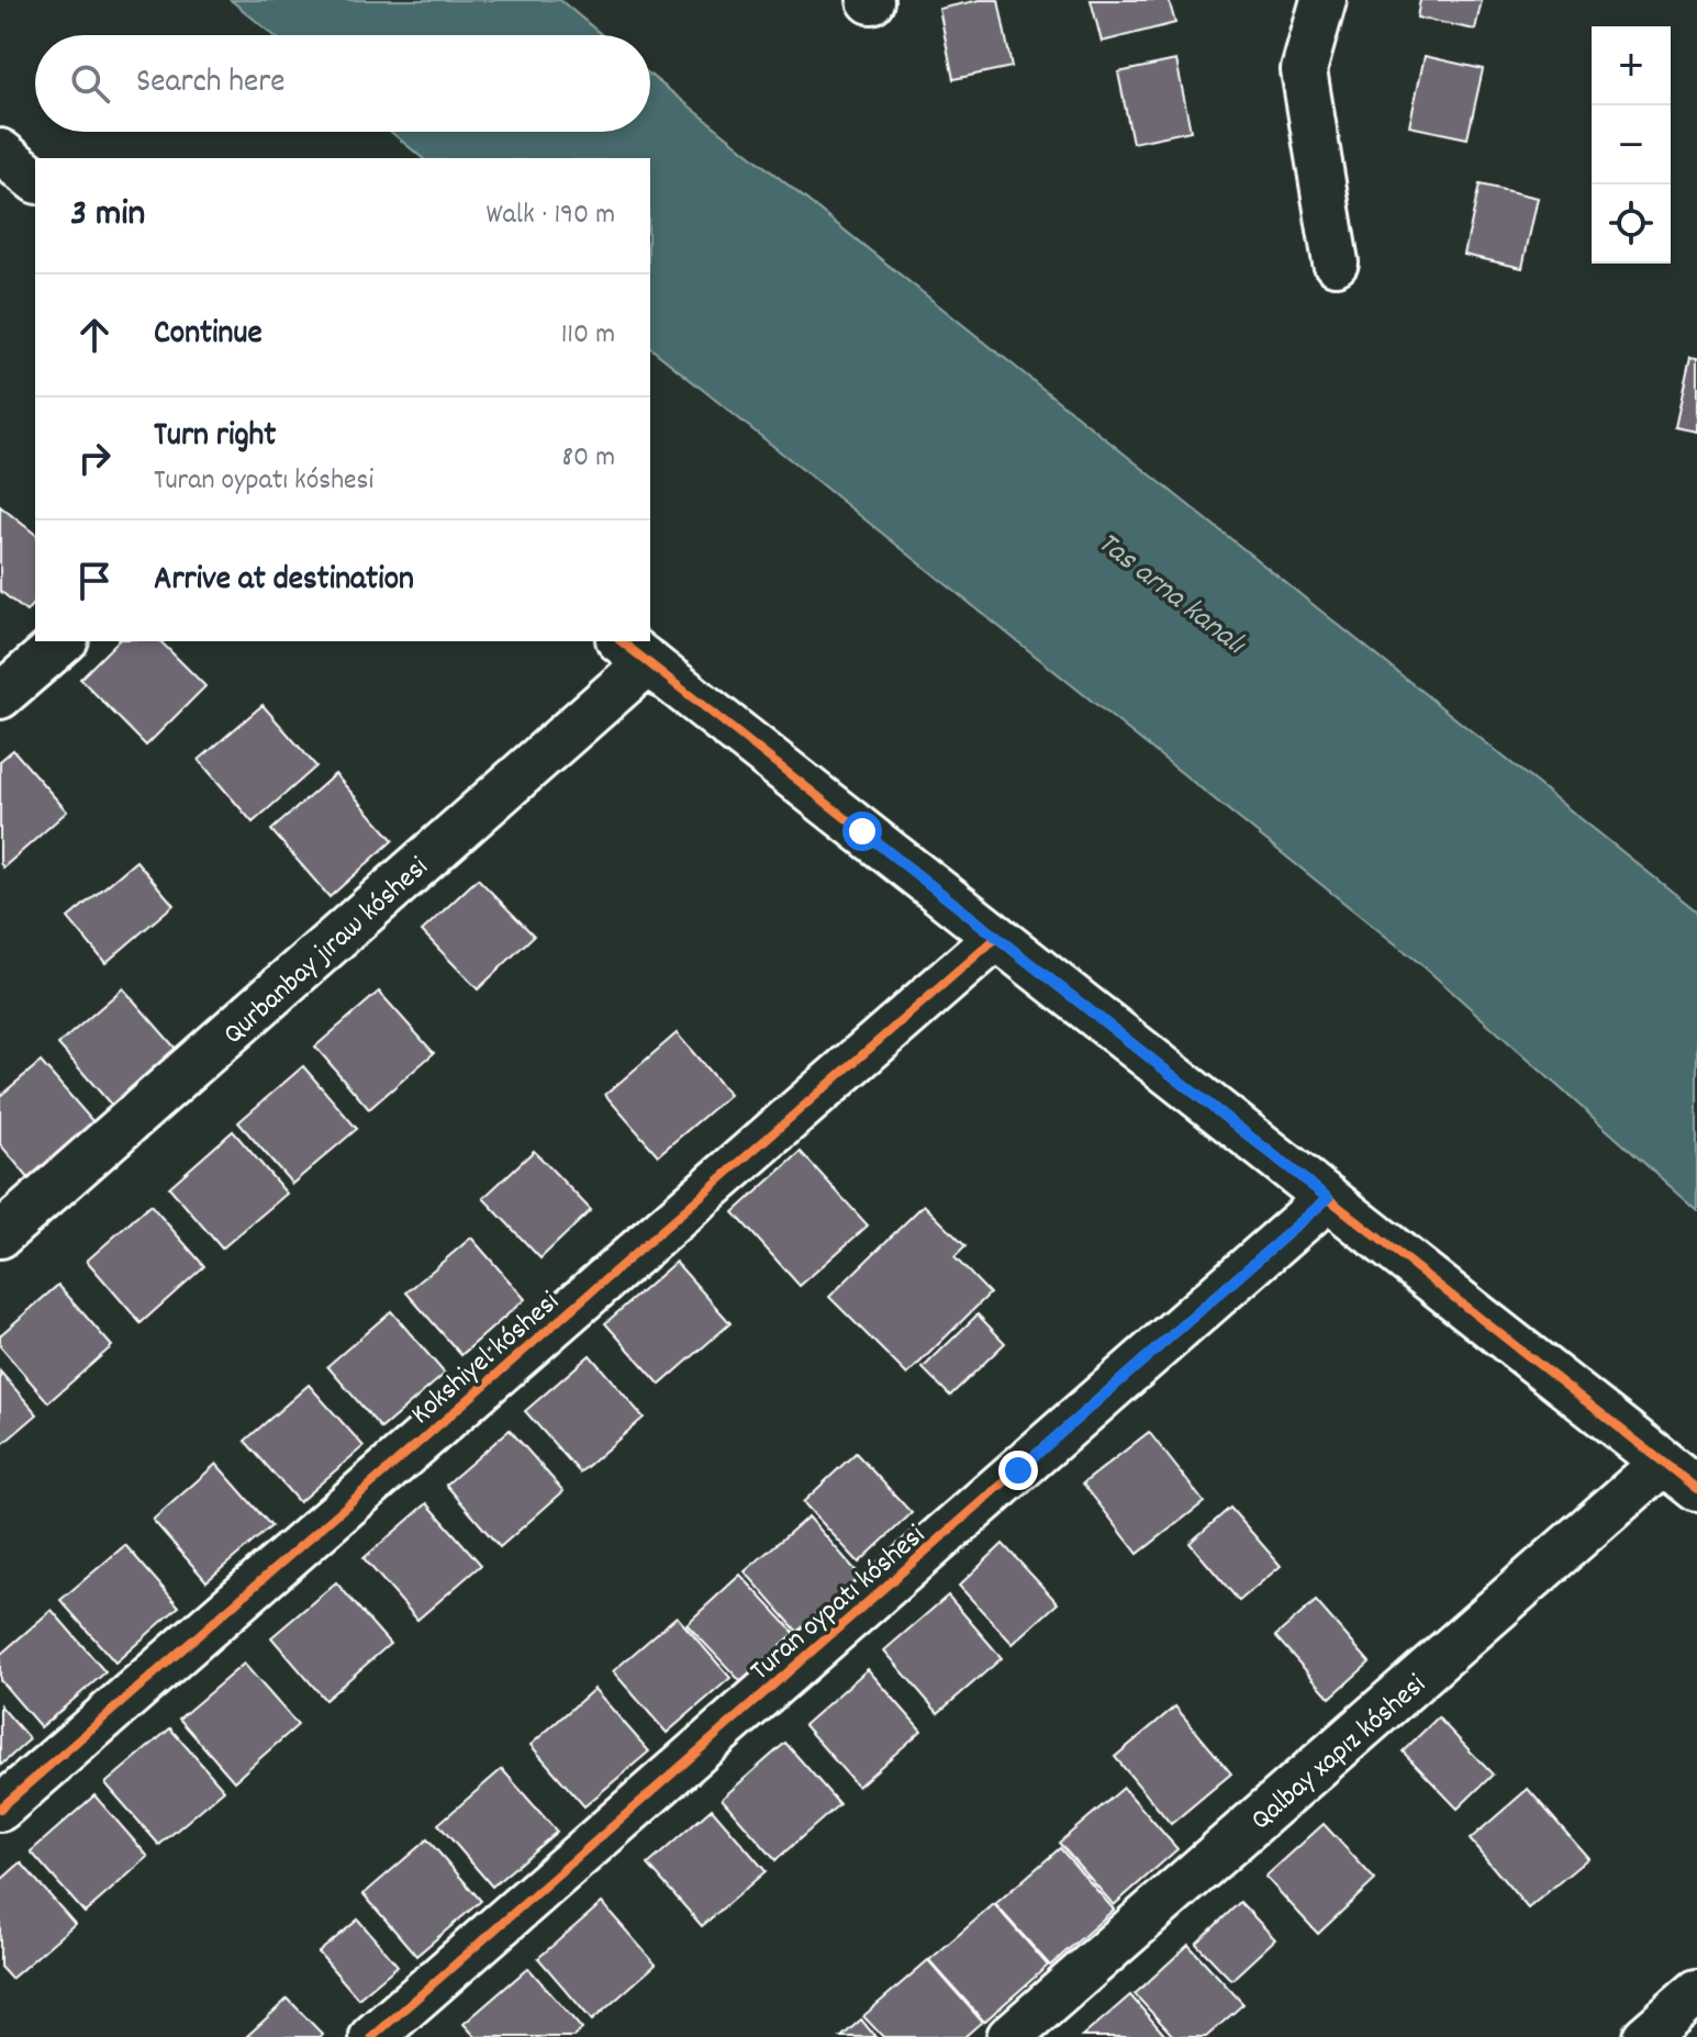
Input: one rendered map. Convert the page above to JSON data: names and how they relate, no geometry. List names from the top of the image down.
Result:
{
  "streets": {
    "street": [
      "Qurbanbay jıraw kóshesi",
      "Kokshiyel kóshesi",
      "Turan oypatı kóshesi",
      "Qalbay xapız kóshesi"
    ]
  },
  "water": ["Tas arna kanalı"],
  "page": {
    "map_buttons": ["+", "−"],
    "search": "Search here",
    "heading": ["3 min", "Walk · 190 m"],
    "list": [
      ["Continue", "110 m"],
      ["Turn right", "Turan oypatı kóshesi", "80 m"],
      "Arrive at destination"
    ]
  }
}
